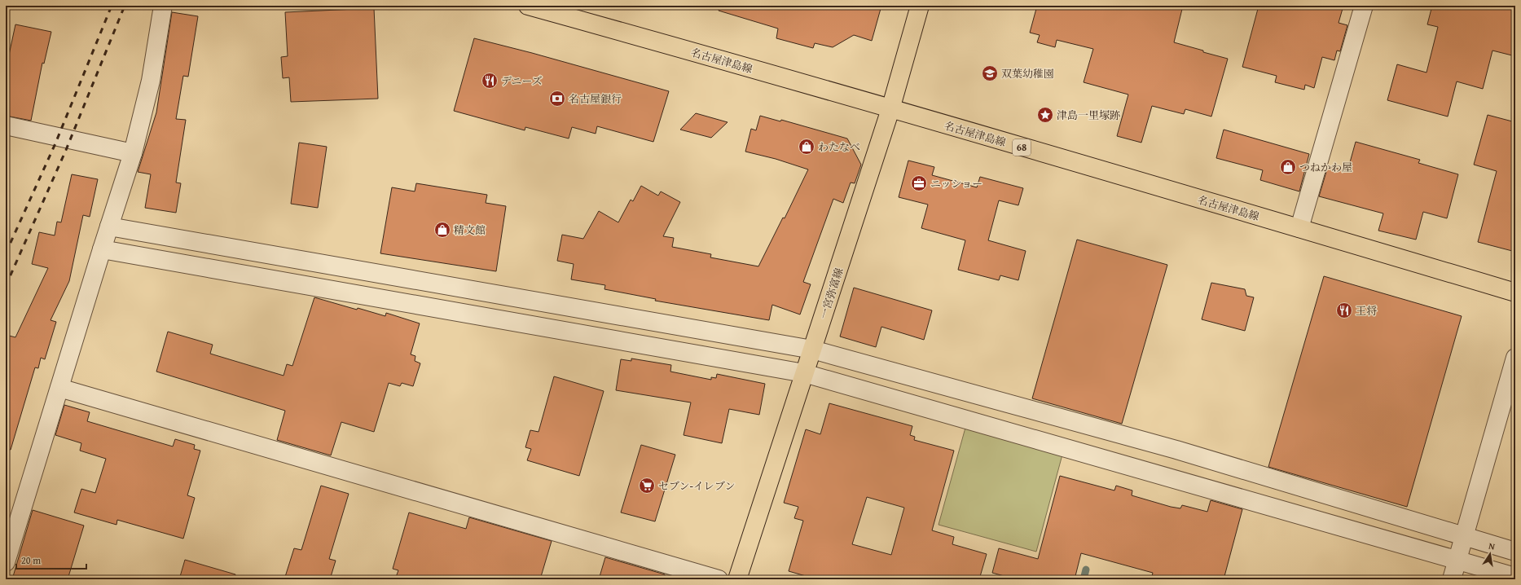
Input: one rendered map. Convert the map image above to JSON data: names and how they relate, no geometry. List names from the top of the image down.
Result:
{
  "streets": {
    "main road": ["名古屋津島線", "68", "一宮弥富線"]
  },
  "crossings": [
    ["名古屋津島線", "一宮弥富線"]
  ],
  "places": {
    "school or university": ["双葉幼稚園"],
    "restaurant": ["デニーズ", "王将"],
    "bank": ["名古屋銀行"],
    "place": ["津島一里塚跡"],
    "shop": ["わたなべ", "つねかわ屋", "精文館"],
    "office": ["ニッショー"],
    "supermarket": ["セブン-イレブン"]
  },
  "scale_bar": "20 m",
  "north": "top"
}
